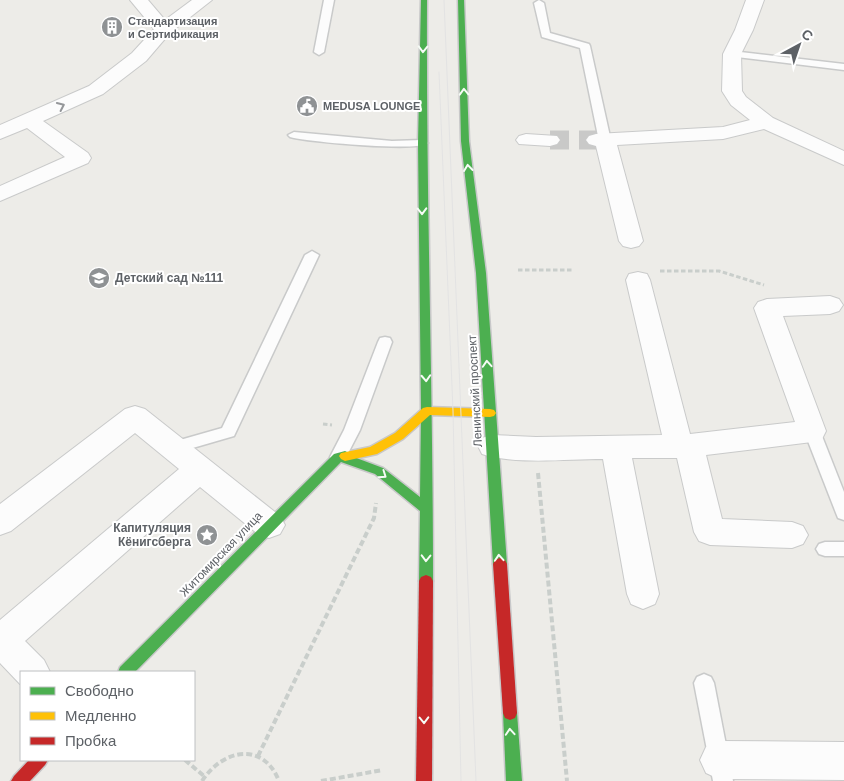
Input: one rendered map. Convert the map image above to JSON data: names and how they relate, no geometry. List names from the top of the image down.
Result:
{
  "streets": {
    "main road": ["Ленинский проспект", "Житомирская улица"]
  },
  "places": {
    "building": ["Стандартизация и Сертификация"],
    "public building": ["MEDUSA LOUNGE"],
    "school or university": ["Детский сад №111"],
    "place": ["Капитуляция Кёнигсберга"]
  },
  "legend": ["Свободно", "Медленно", "Пробка"],
  "north": "top right"
}
